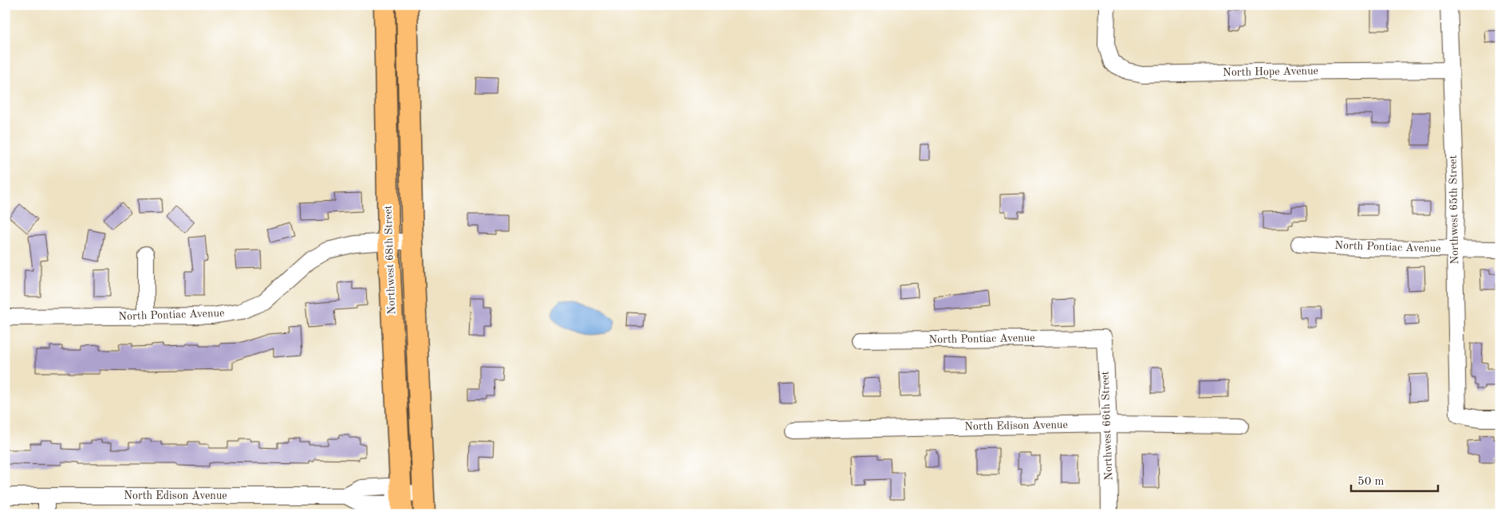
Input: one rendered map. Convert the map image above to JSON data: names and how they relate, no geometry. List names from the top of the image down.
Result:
{
  "streets": {
    "main road": ["Northwest 68th Street"],
    "street": [
      "North Hope Avenue",
      "Northwest 65th Street",
      "North Pontiac Avenue",
      "North Edison Avenue",
      "Northwest 66th Street"
    ]
  },
  "crossings": [
    ["North Hope Avenue", "Northwest 65th Street"],
    ["Northwest 65th Street", "North Pontiac Avenue"],
    ["North Pontiac Avenue", "Northwest 68th Street"],
    ["North Pontiac Avenue", "Northwest 66th Street"],
    ["Northwest 68th Street", "North Edison Avenue"],
    ["North Edison Avenue", "Northwest 66th Street"]
  ],
  "scale_bar": "50 m"
}
